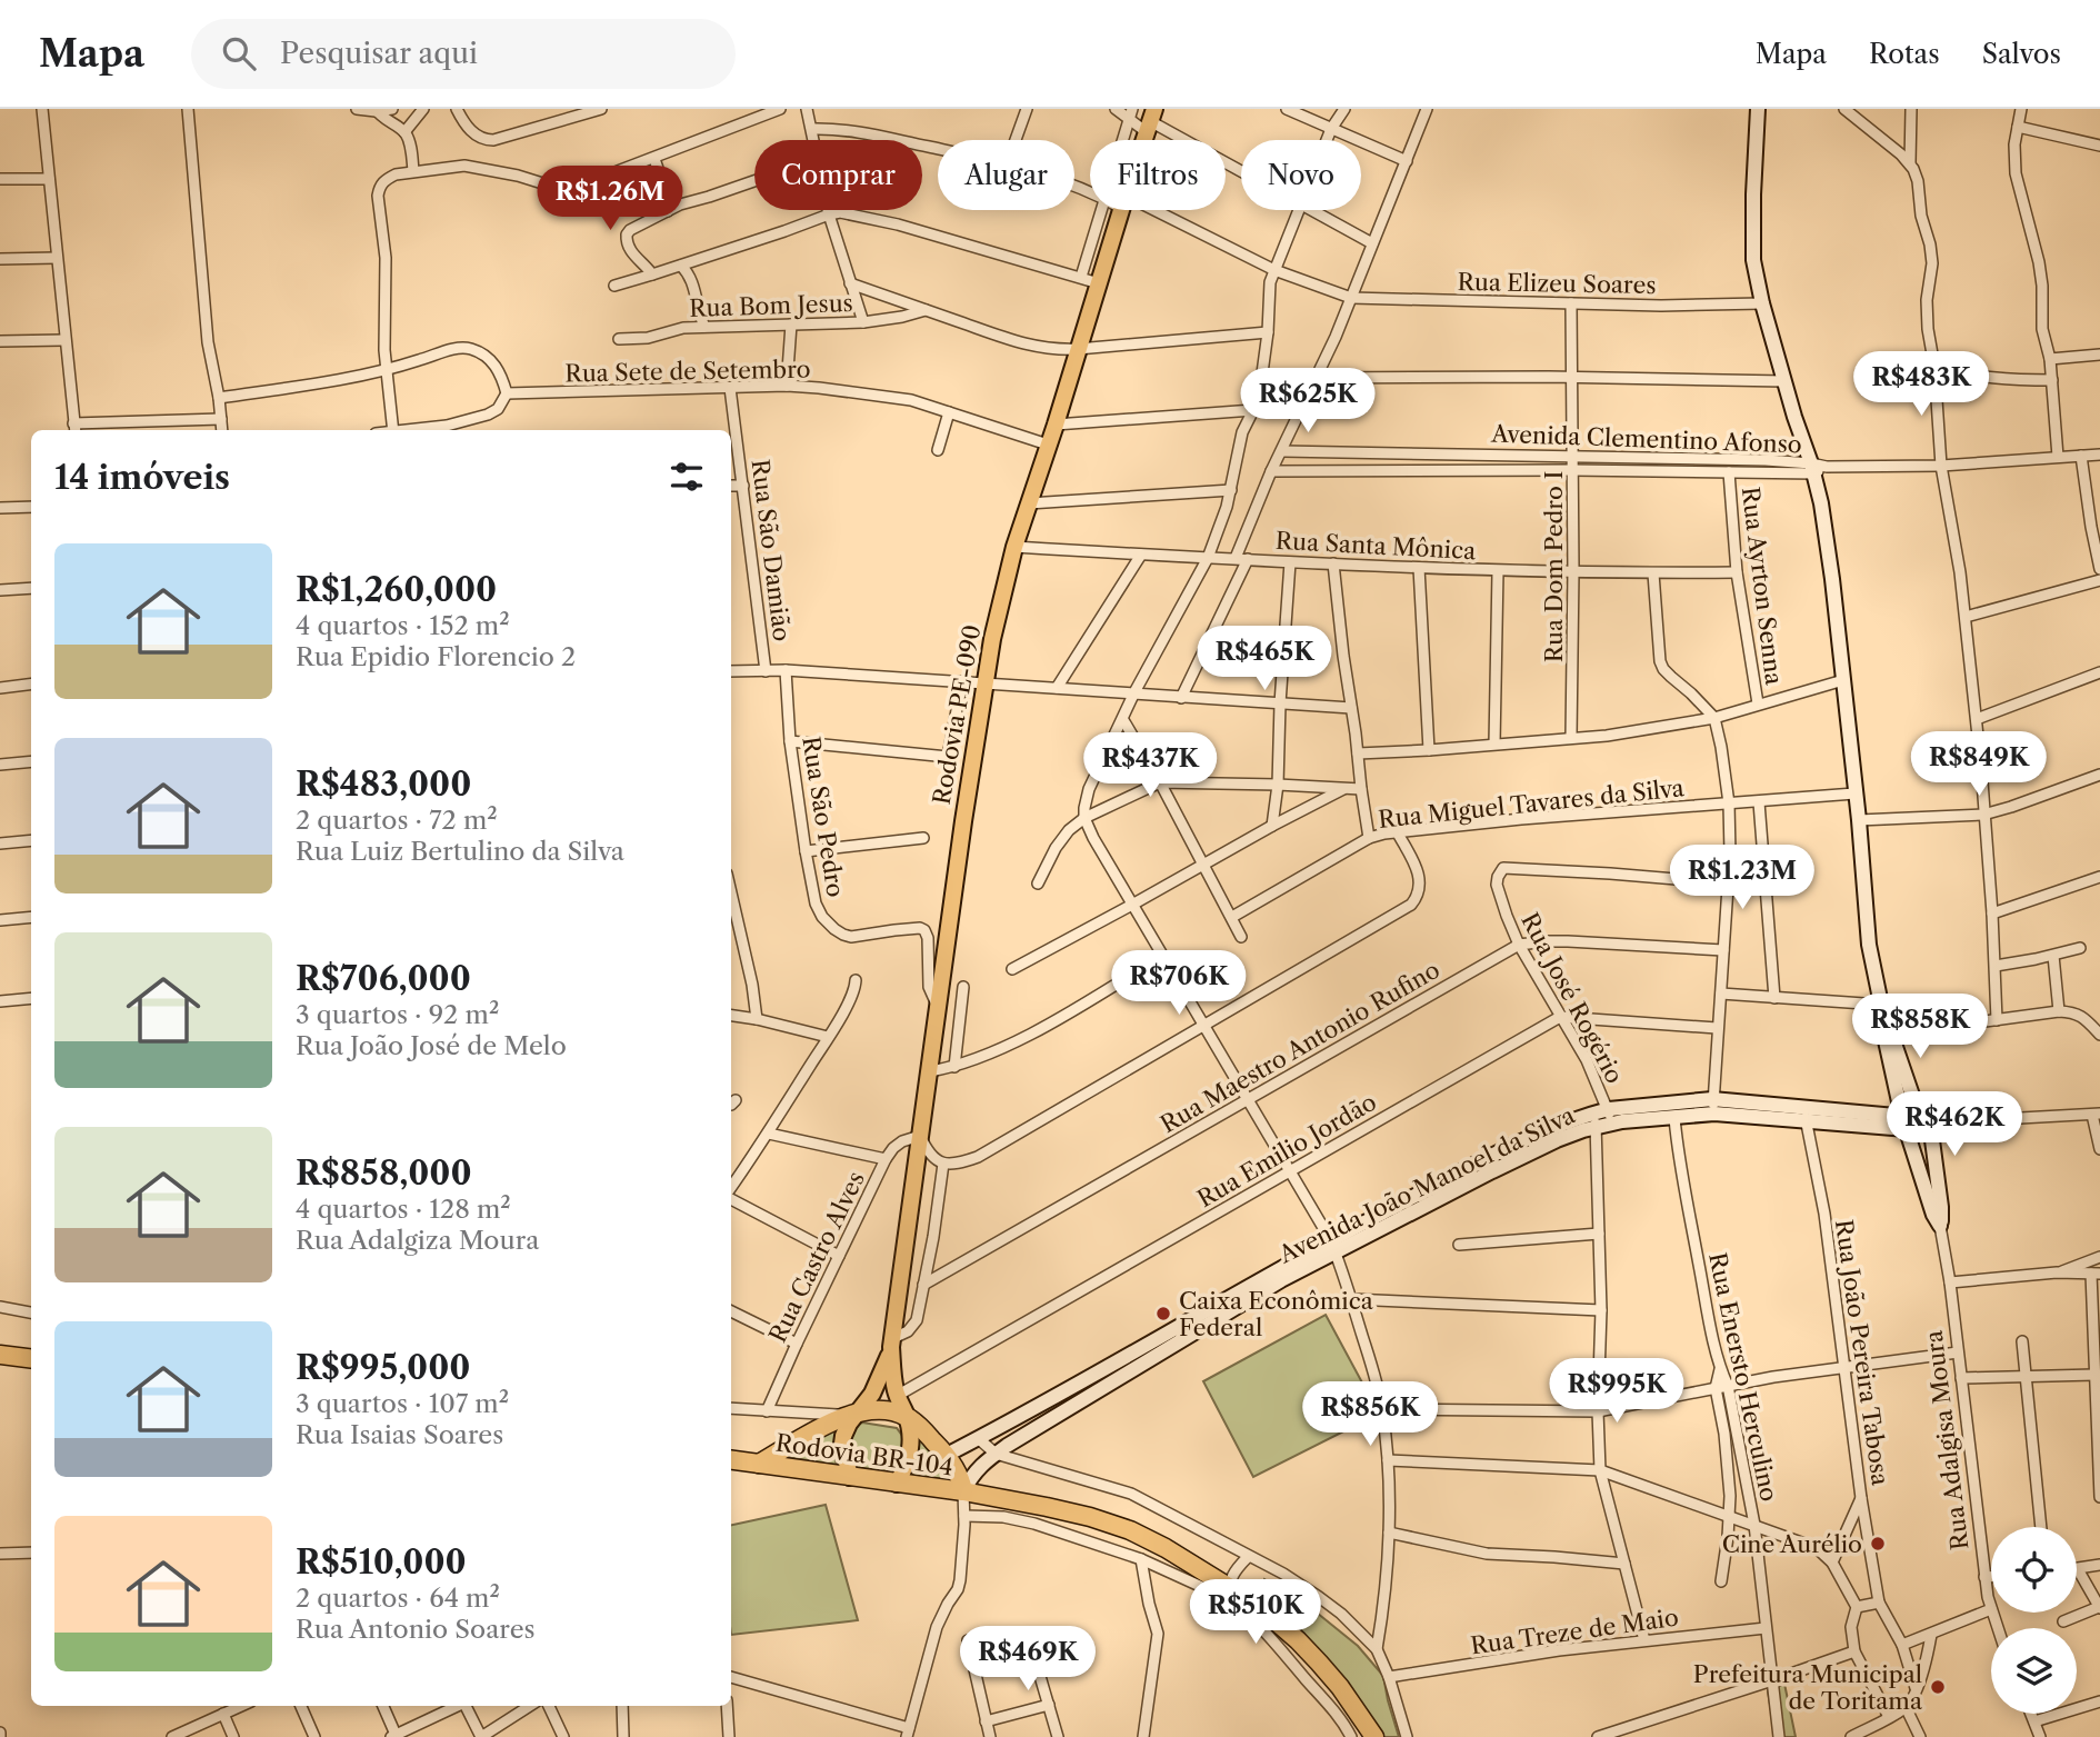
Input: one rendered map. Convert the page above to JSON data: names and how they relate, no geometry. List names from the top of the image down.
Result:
{
  "streets": {
    "highway": ["Rodovia BR-104"],
    "main road": ["Rodovia PE-090"],
    "street": [
      "Rua Elizeu Soares",
      "Rua Bom Jesus",
      "Rua Sete de Setembro",
      "Avenida Clementino Afonso",
      "Rua Santa Mônica",
      "Rua São Damião",
      "Rua Dom Pedro I",
      "Rua Ayrton Senna",
      "Rua Miguel Tavares da Silva",
      "Rua São Pedro",
      "Rua José Rogério",
      "Rua Maestro Antonio Rufino",
      "Rua Emilio Jordão",
      "Avenida João Manoel da Silva",
      "Rua Castro Alves",
      "Rua João Pereira Tabosa",
      "Rua Enersto Herculino",
      "Rua Adalgisa Moura",
      "Rua Treze de Maio"
    ]
  },
  "crossings": [
    ["Rua Elizeu Soares", "Rua Dom Pedro I"],
    ["Rua Sete de Setembro", "Rua São Damião"],
    ["Rua Sete de Setembro", "Rodovia PE-090"],
    ["Avenida Clementino Afonso", "Rua Dom Pedro I"],
    ["Avenida Clementino Afonso", "Rua Ayrton Senna"],
    ["Rua Santa Mônica", "Rua Dom Pedro I"],
    ["Rua Santa Mônica", "Rua Ayrton Senna"],
    ["Rua Santa Mônica", "Rodovia PE-090"],
    ["Rodovia PE-090", "Rua São Pedro"],
    ["Rodovia PE-090", "Rua Emilio Jordão"],
    ["Rodovia PE-090", "Rua Castro Alves"],
    ["Rodovia PE-090", "Rodovia BR-104"],
    ["Rua José Rogério", "Rua Maestro Antonio Rufino"],
    ["Rua José Rogério", "Rua Emilio Jordão"],
    ["Rua José Rogério", "Avenida João Manoel da Silva"],
    ["Avenida João Manoel da Silva", "Rua João Pereira Tabosa"],
    ["Avenida João Manoel da Silva", "Rua Enersto Herculino"],
    ["Avenida João Manoel da Silva", "Rodovia BR-104"],
    ["Rua Enersto Herculino", "Rua Treze de Maio"]
  ],
  "places": ["Caixa Econômica Federal", "Cine Aurélio", "Prefeitura Municipal de Toritama"],
  "page": {
    "header": "Mapa",
    "search": "Pesquisar aqui",
    "nav": ["Mapa", "Rotas", "Salvos"],
    "chip": [
      "Comprar",
      "Alugar",
      "Filtros",
      "Novo"
    ],
    "price": [
      "R$1.26M",
      "R$483K",
      "R$625K",
      "R$465K",
      "R$849K",
      "R$437K",
      "R$1.23M",
      "R$706K",
      "R$858K",
      "R$462K",
      "R$995K",
      "R$856K",
      "R$510K",
      "R$469K"
    ],
    "heading": "14 imóveis",
    "list": [
      {
        "name": "R$1,260,000",
        "note": "4 quartos · 152 m² · Rua Epidio Florencio 2"
      },
      {
        "name": "R$483,000",
        "note": "2 quartos · 72 m² · Rua Luiz Bertulino da Silva"
      },
      {
        "name": "R$706,000",
        "note": "3 quartos · 92 m² · Rua João José de Melo"
      },
      {
        "name": "R$858,000",
        "note": "4 quartos · 128 m² · Rua Adalgiza Moura"
      },
      {
        "name": "R$995,000",
        "note": "3 quartos · 107 m² · Rua Isaias Soares"
      },
      {
        "name": "R$510,000",
        "note": "2 quartos · 64 m² · Rua Antonio Soares"
      }
    ]
  }
}
